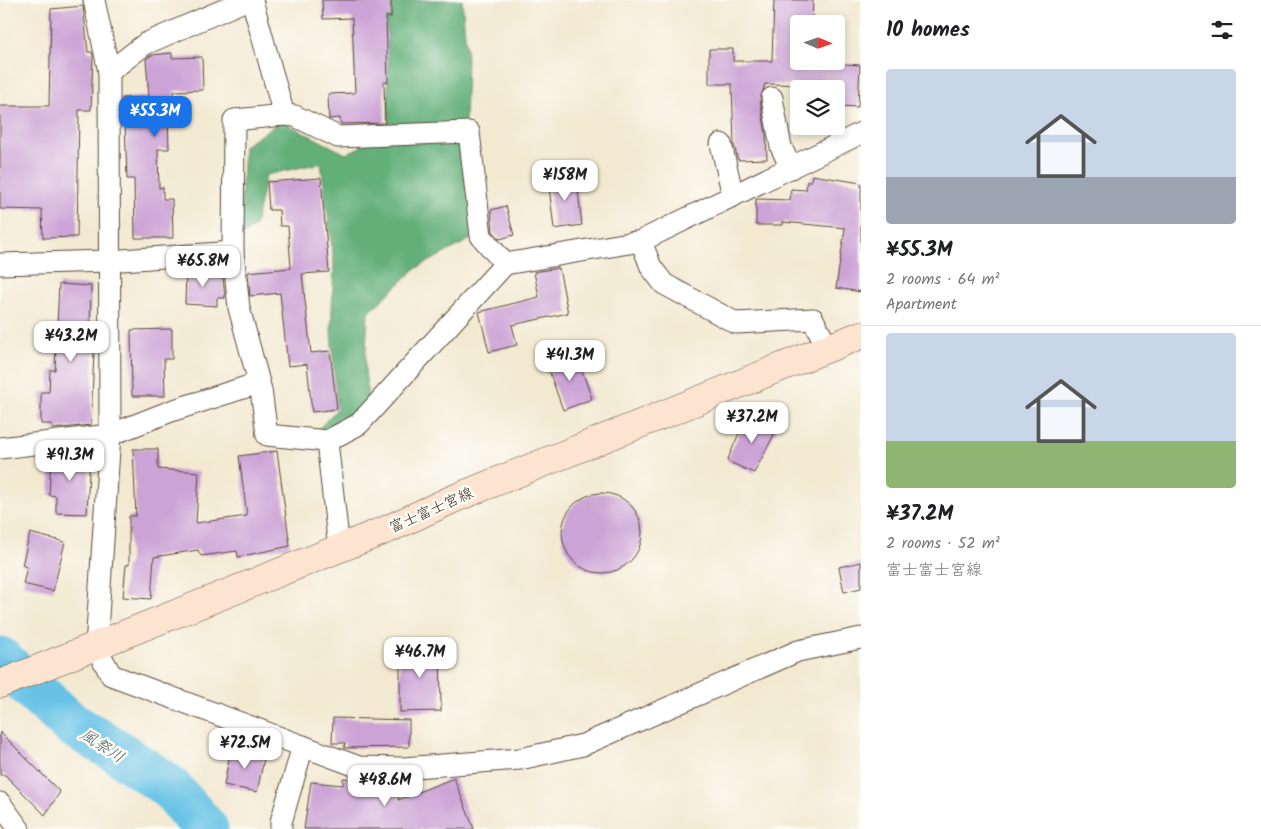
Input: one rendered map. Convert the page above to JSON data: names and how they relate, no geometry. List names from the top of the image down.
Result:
{
  "streets": {
    "main road": ["富士富士宮線"]
  },
  "water": ["風祭川"],
  "north": "right",
  "page": {
    "heading": "10 homes",
    "list": [
      {
        "name": "¥55.3M",
        "note": "2 rooms · 64 m² · Apartment"
      },
      {
        "name": "¥37.2M",
        "note": "2 rooms · 52 m² · 富士富士宮線"
      }
    ],
    "price": [
      "¥55.3M",
      "¥158M",
      "¥65.8M",
      "¥43.2M",
      "¥41.3M",
      "¥37.2M",
      "¥91.3M",
      "¥46.7M",
      "¥72.5M",
      "¥48.6M"
    ]
  }
}
